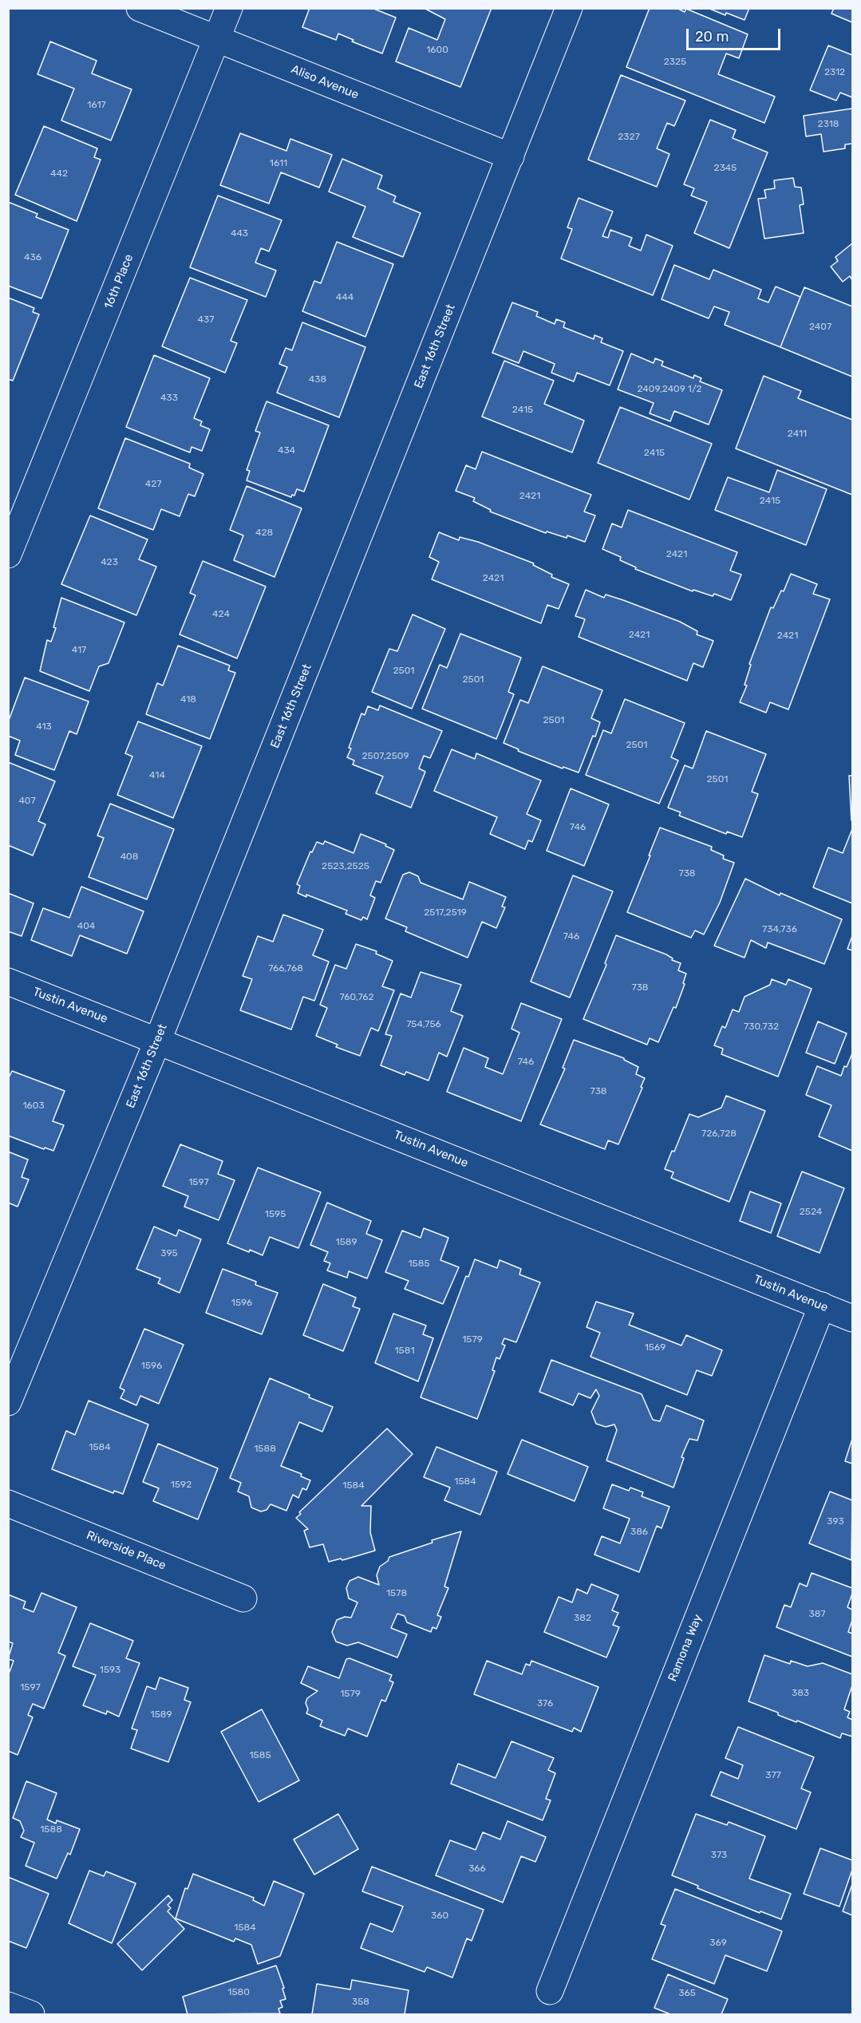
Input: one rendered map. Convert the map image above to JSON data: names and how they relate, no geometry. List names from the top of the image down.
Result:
{
  "streets": {
    "street": [
      "Aliso Avenue",
      "16th Place",
      "East 16th Street",
      "Tustin Avenue",
      "Riverside Place",
      "Ramona Way"
    ]
  },
  "crossings": [
    ["Aliso Avenue", "16th Place"],
    ["Aliso Avenue", "East 16th Street"],
    ["East 16th Street", "Tustin Avenue"],
    ["Tustin Avenue", "Ramona Way"]
  ],
  "house_numbers": [
    "1600",
    "2325",
    "2312",
    "1617",
    "2318",
    "2327",
    "1611",
    "2345",
    "442",
    "443",
    "436",
    "444",
    "437",
    "2407",
    "438",
    "2409,2409 1/2",
    "433",
    "2415",
    "2411",
    "434",
    "2415",
    "427",
    "2421",
    "2415",
    "428",
    "2421",
    "423",
    "2421",
    "424",
    "2421",
    "2421",
    "417",
    "2501",
    "2501",
    "418",
    "2501",
    "413",
    "2501",
    "2507,2509",
    "414",
    "2501",
    "407",
    "746",
    "408",
    "2523,2525",
    "738",
    "2517,2519",
    "404",
    "734,736",
    "746",
    "766,768",
    "738",
    "760,762",
    "754,756",
    "730,732",
    "746",
    "738",
    "1603",
    "726,728",
    "1597",
    "2524",
    "1595",
    "1589",
    "395",
    "1585",
    "1596",
    "1579",
    "1569",
    "1581",
    "1596",
    "1584",
    "1588",
    "1584",
    "1592",
    "1584",
    "393",
    "386",
    "1578",
    "387",
    "382",
    "1593",
    "1597",
    "383",
    "1579",
    "376",
    "1589",
    "1585",
    "377",
    "1588",
    "373",
    "366",
    "360",
    "1584",
    "369",
    "1580",
    "365",
    "358"
  ],
  "scale_bar": "20 m"
}
